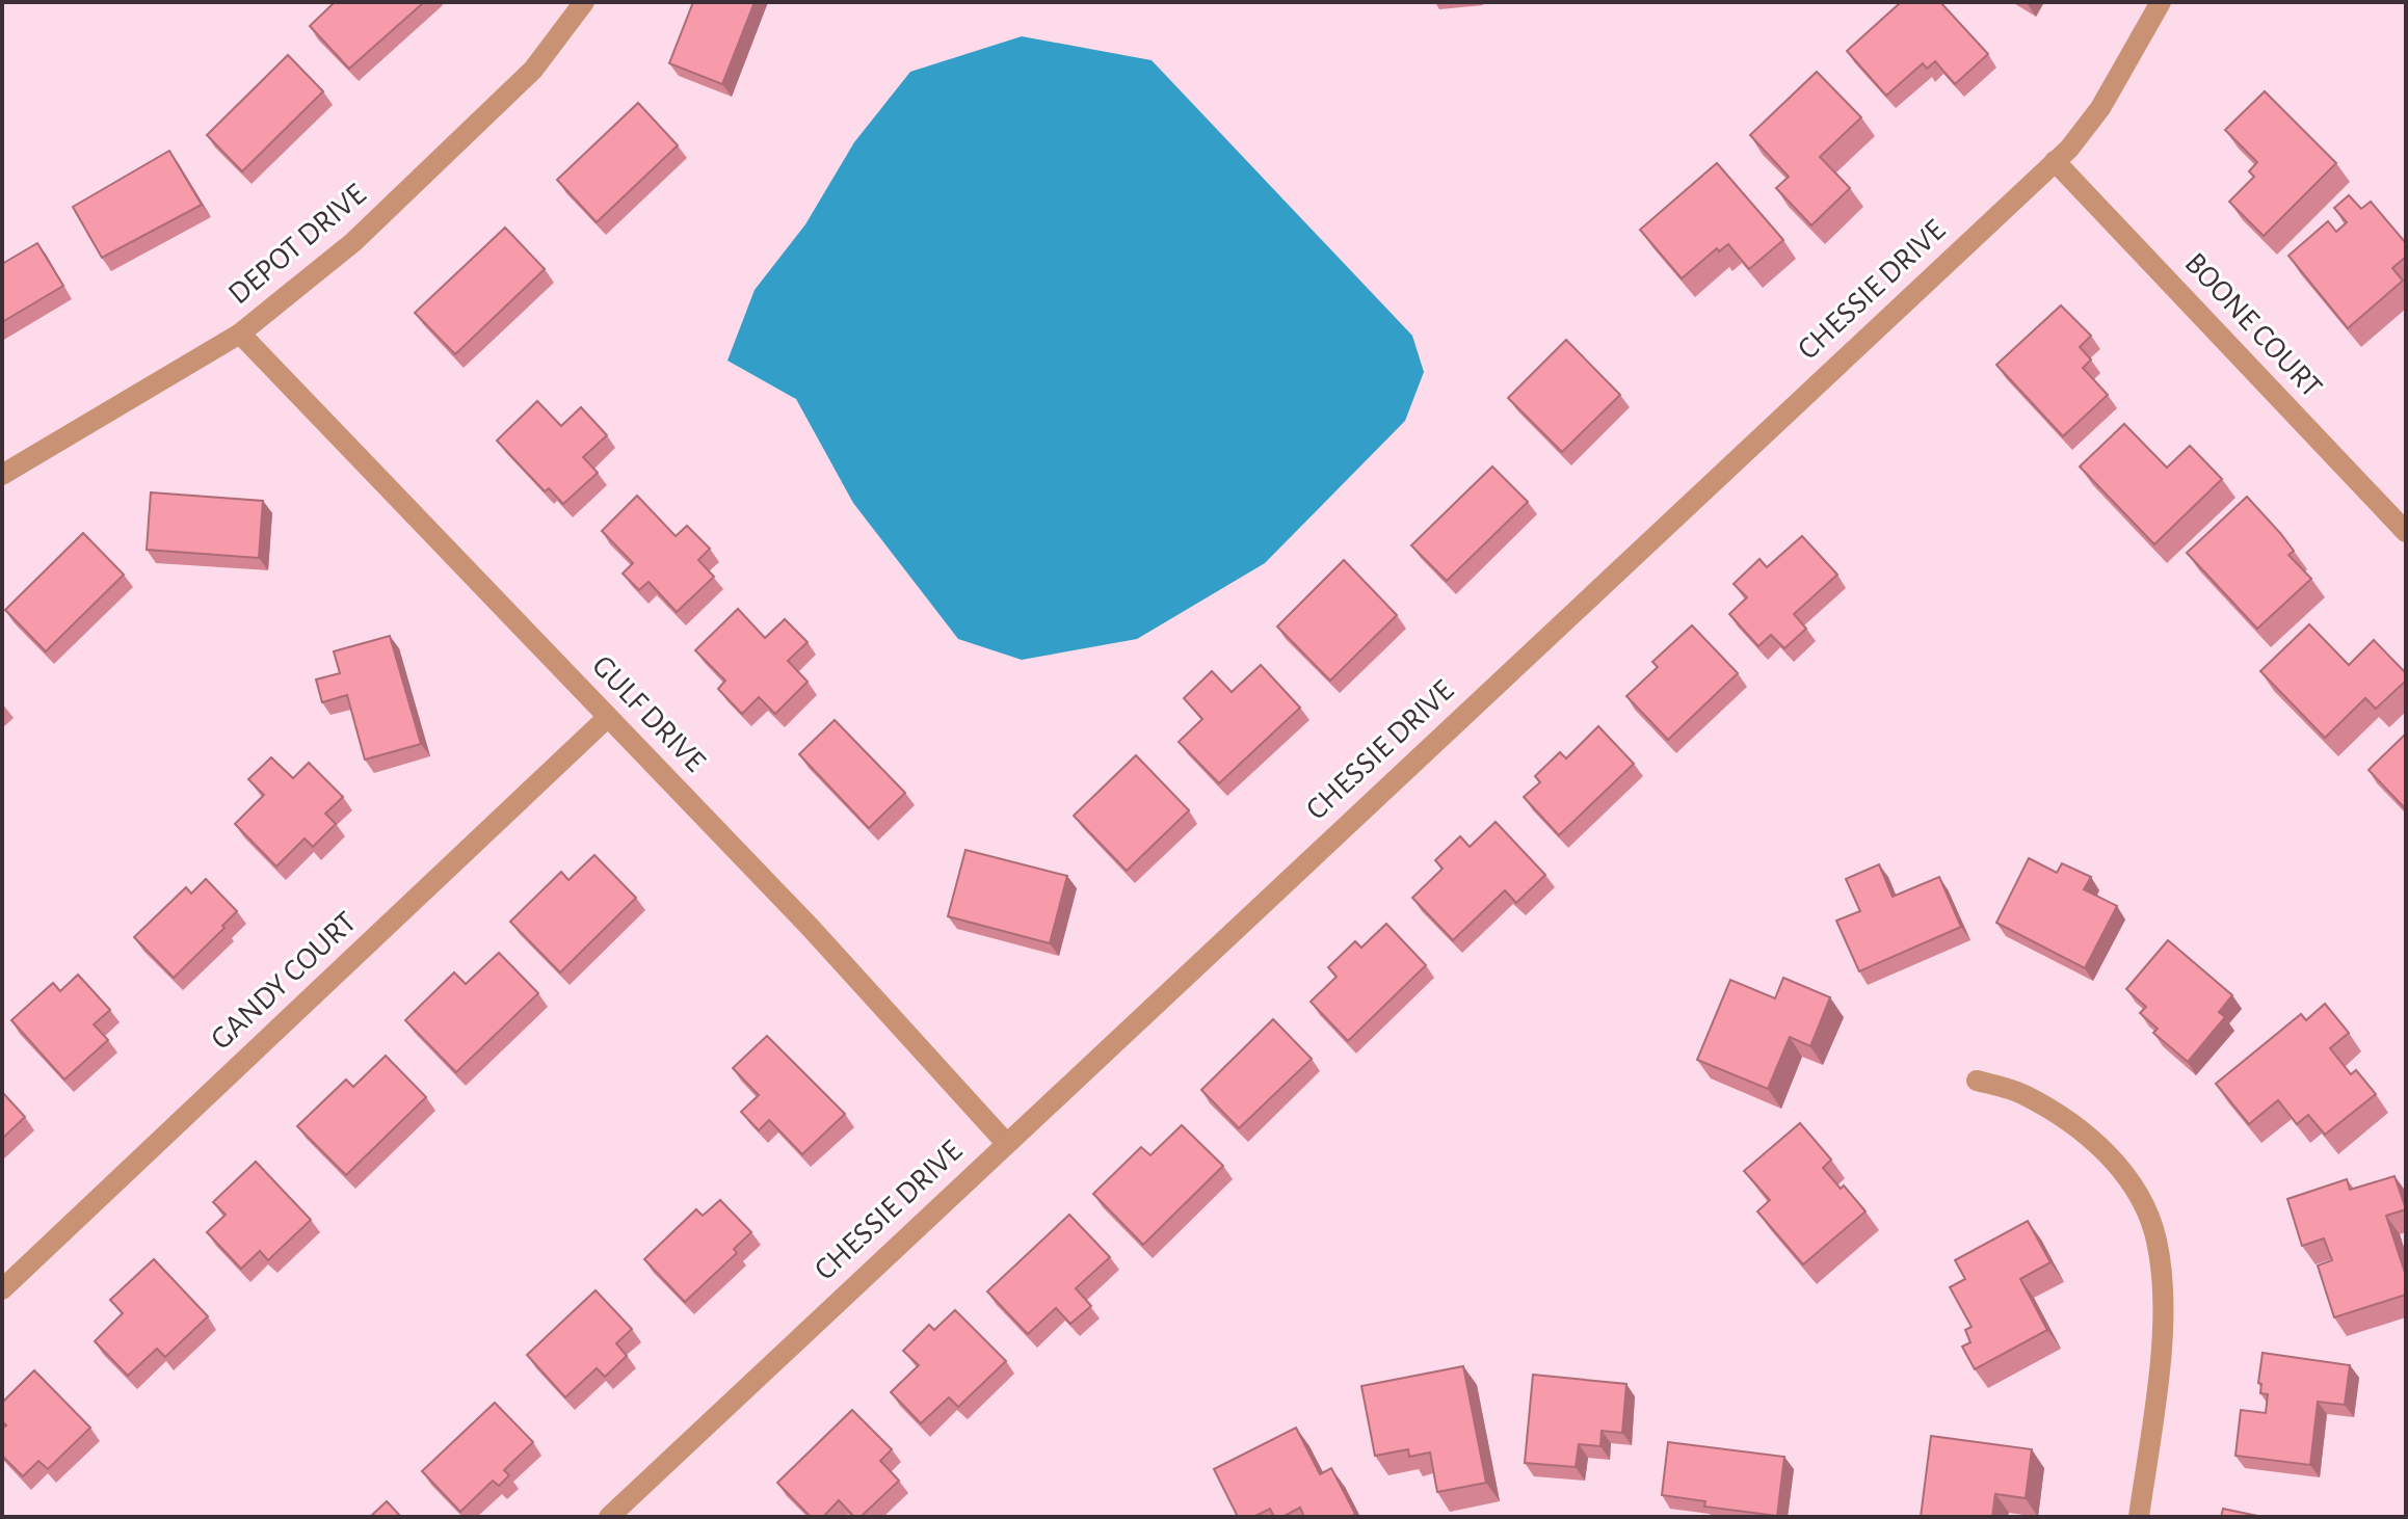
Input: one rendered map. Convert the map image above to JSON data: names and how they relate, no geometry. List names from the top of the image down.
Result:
{
  "streets": {
    "street": [
      "DEPOT DRIVE",
      "CHESSIE DRIVE",
      "BOONE COURT",
      "GULF DRIVE",
      "GANDY COURT"
    ]
  },
  "crossings": [
    ["DEPOT DRIVE", "GULF DRIVE"],
    ["CHESSIE DRIVE", "BOONE COURT"],
    ["CHESSIE DRIVE", "GULF DRIVE"],
    ["GULF DRIVE", "GANDY COURT"]
  ]
}
